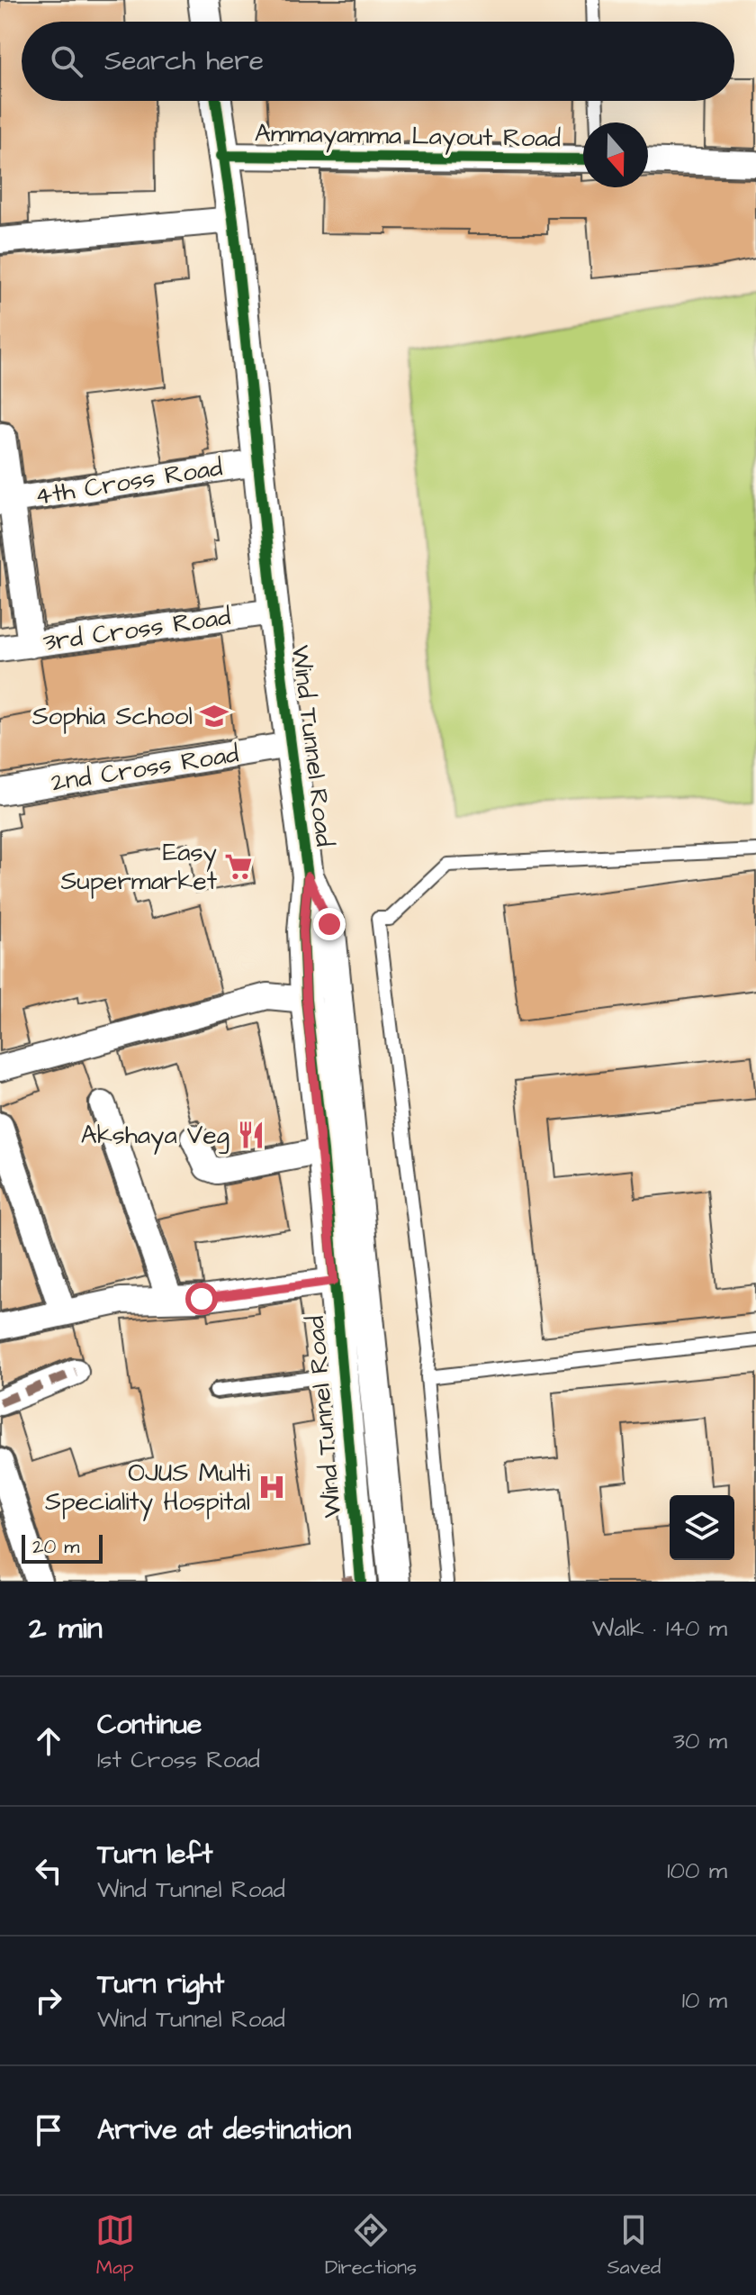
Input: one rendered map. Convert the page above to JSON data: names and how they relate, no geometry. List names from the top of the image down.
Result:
{
  "streets": {
    "street": [
      "Ammayamma Layout Road",
      "4th Cross Road",
      "3rd Cross Road",
      "Wind Tunnel Road",
      "2nd Cross Road"
    ]
  },
  "crossings": [
    ["Ammayamma Layout Road", "Wind Tunnel Road"],
    ["4th Cross Road", "Wind Tunnel Road"],
    ["3rd Cross Road", "Wind Tunnel Road"],
    ["Wind Tunnel Road", "2nd Cross Road"]
  ],
  "places": {
    "school or university": ["Sophia School"],
    "supermarket": ["Easy Supermarket"],
    "restaurant": ["Akshaya Veg"],
    "hospital": ["OJUS Multi Speciality Hospital"]
  },
  "scale_bar": "20 m",
  "north": "bottom",
  "page": {
    "search": "Search here",
    "scale": "20 m",
    "heading": ["2 min", "Walk · 140 m"],
    "list": [
      ["Continue", "1st Cross Road", "30 m"],
      ["Turn left", "Wind Tunnel Road", "100 m"],
      ["Turn right", "Wind Tunnel Road", "10 m"],
      "Arrive at destination"
    ],
    "nav": ["Map", "Directions", "Saved"]
  }
}
